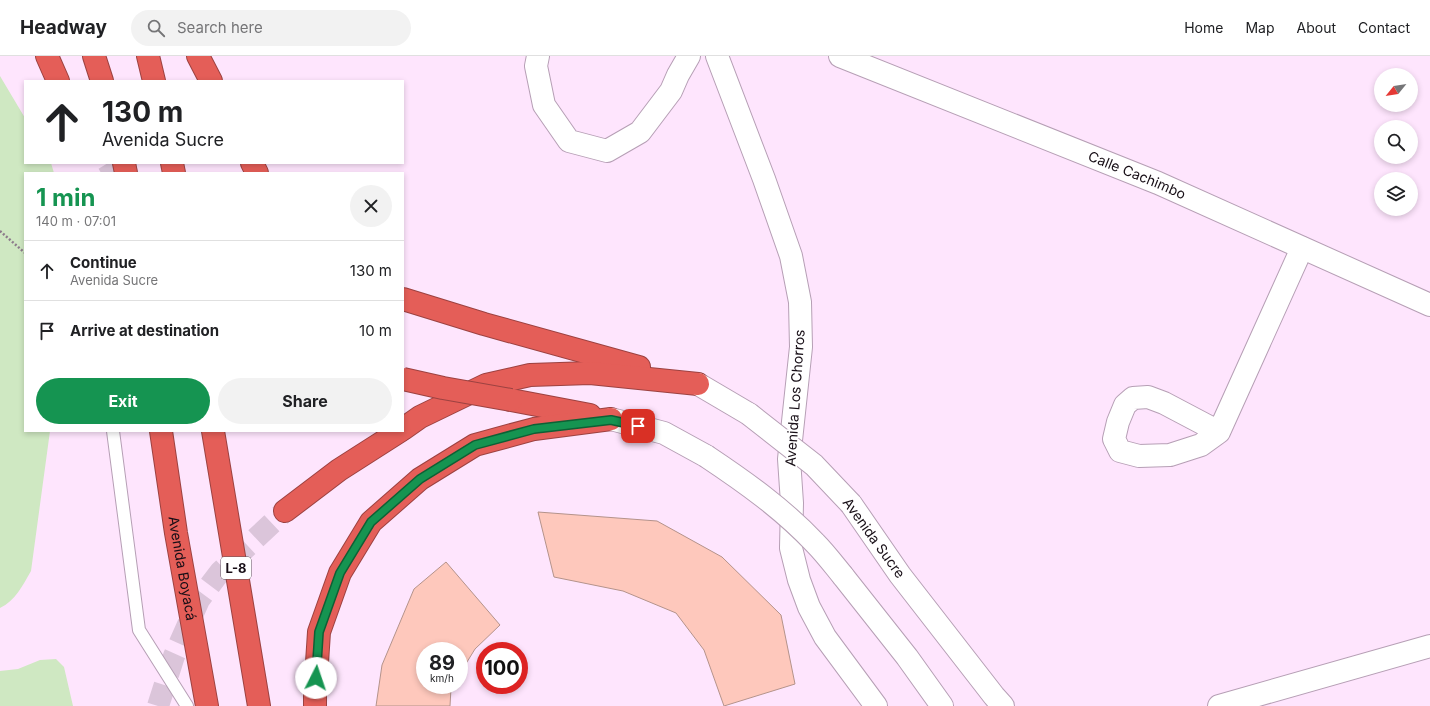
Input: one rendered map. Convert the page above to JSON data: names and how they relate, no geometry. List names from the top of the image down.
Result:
{
  "streets": {
    "highway": ["L-8", "Avenida Boyacá"],
    "street": ["Calle Cachimbo", "Avenida Los Chorros", "Avenida Sucre"]
  },
  "north": "bottom left",
  "page": {
    "header": "Headway",
    "search": "Search here",
    "nav": [
      "Home",
      "Map",
      "About",
      "Contact"
    ],
    "turn": ["130 m", "Avenida Sucre"],
    "heading": ["1 min", "140 m · 07:01"],
    "list": [
      {
        "name": "Continue",
        "note": "Avenida Sucre",
        "value": "130 m"
      },
      {
        "name": "Arrive at destination",
        "value": "10 m"
      }
    ],
    "buttons": ["Exit", "Share"],
    "speed": "89 km/h",
    "limit": "100"
  }
}
